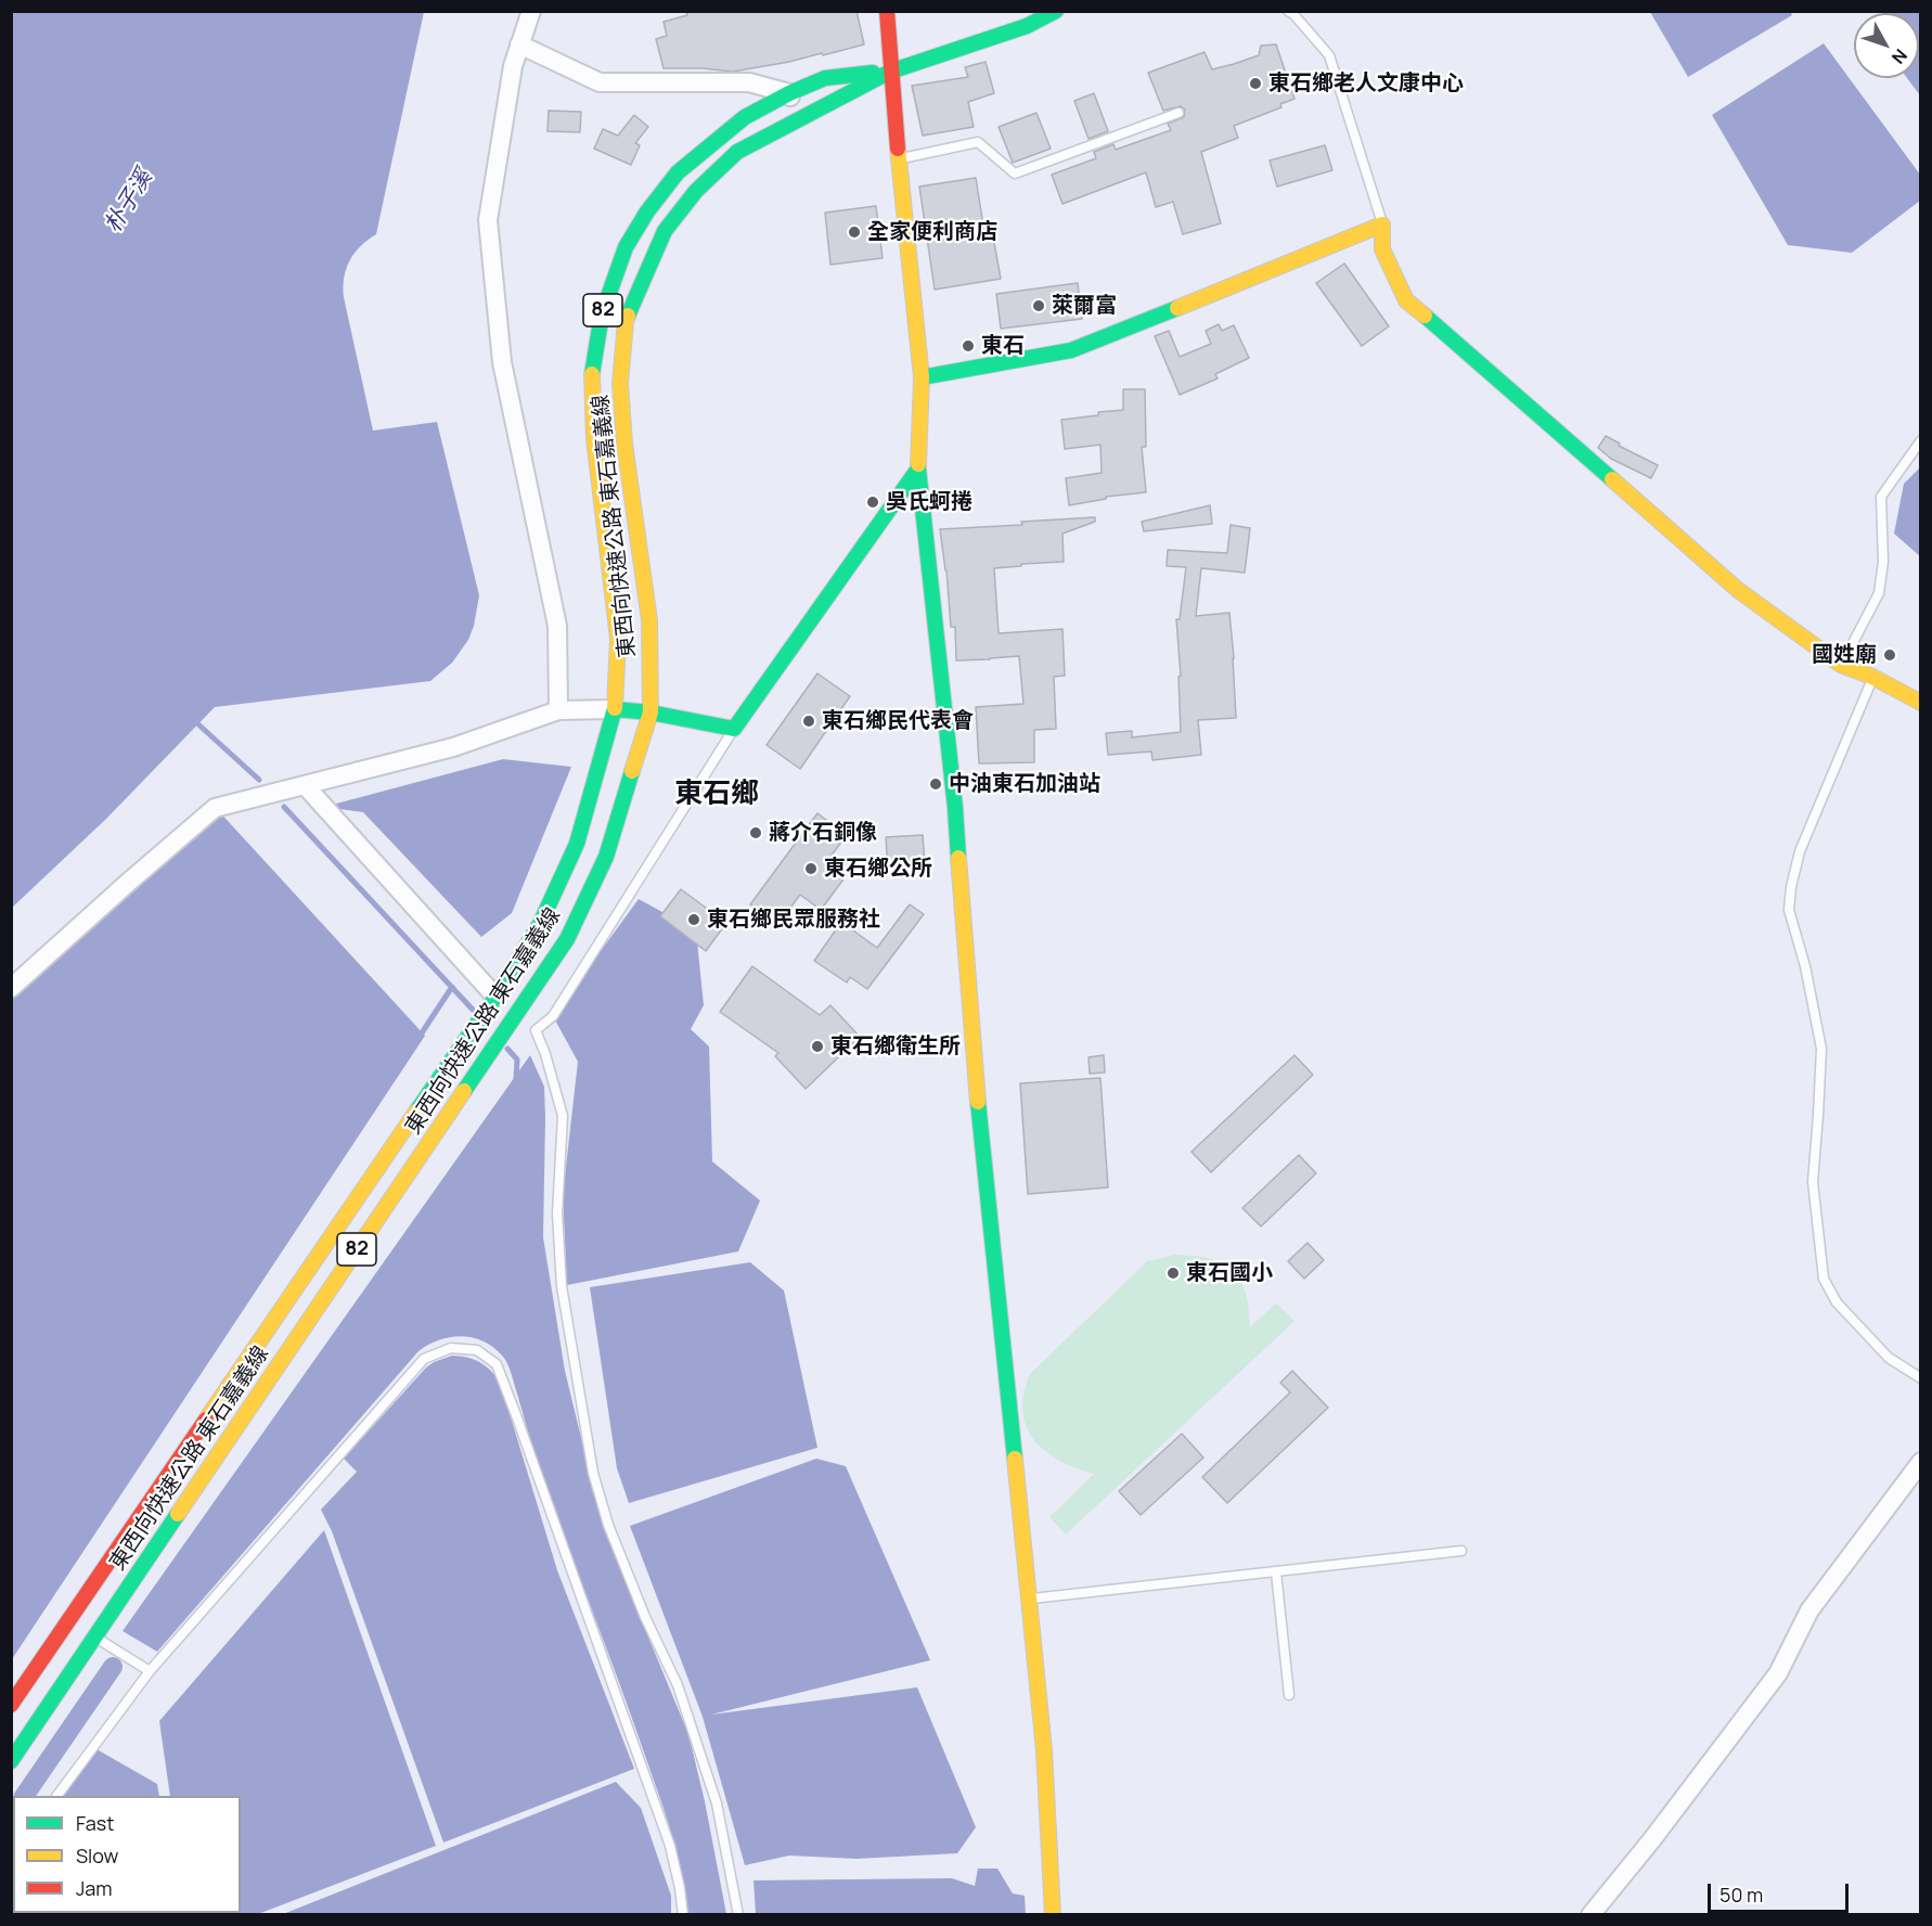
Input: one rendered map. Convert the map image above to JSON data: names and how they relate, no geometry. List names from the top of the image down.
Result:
{
  "streets": {
    "main road": ["82", "東西向快速公路 東石嘉義線"]
  },
  "districts": ["東石鄉"],
  "water": ["朴子溪"],
  "places": [
    "東石鄉老人文康中心",
    "全家便利商店",
    "萊爾富",
    "東石",
    "吳氏蚵捲",
    "國姓廟",
    "東石鄉民代表會",
    "中油東石加油站",
    "蔣介石銅像",
    "東石鄉公所",
    "東石鄉民眾服務社",
    "東石鄉衛生所",
    "東石國小"
  ],
  "legend": ["Fast", "Slow", "Jam"],
  "scale_bar": "50 m",
  "north": "bottom right"
}
